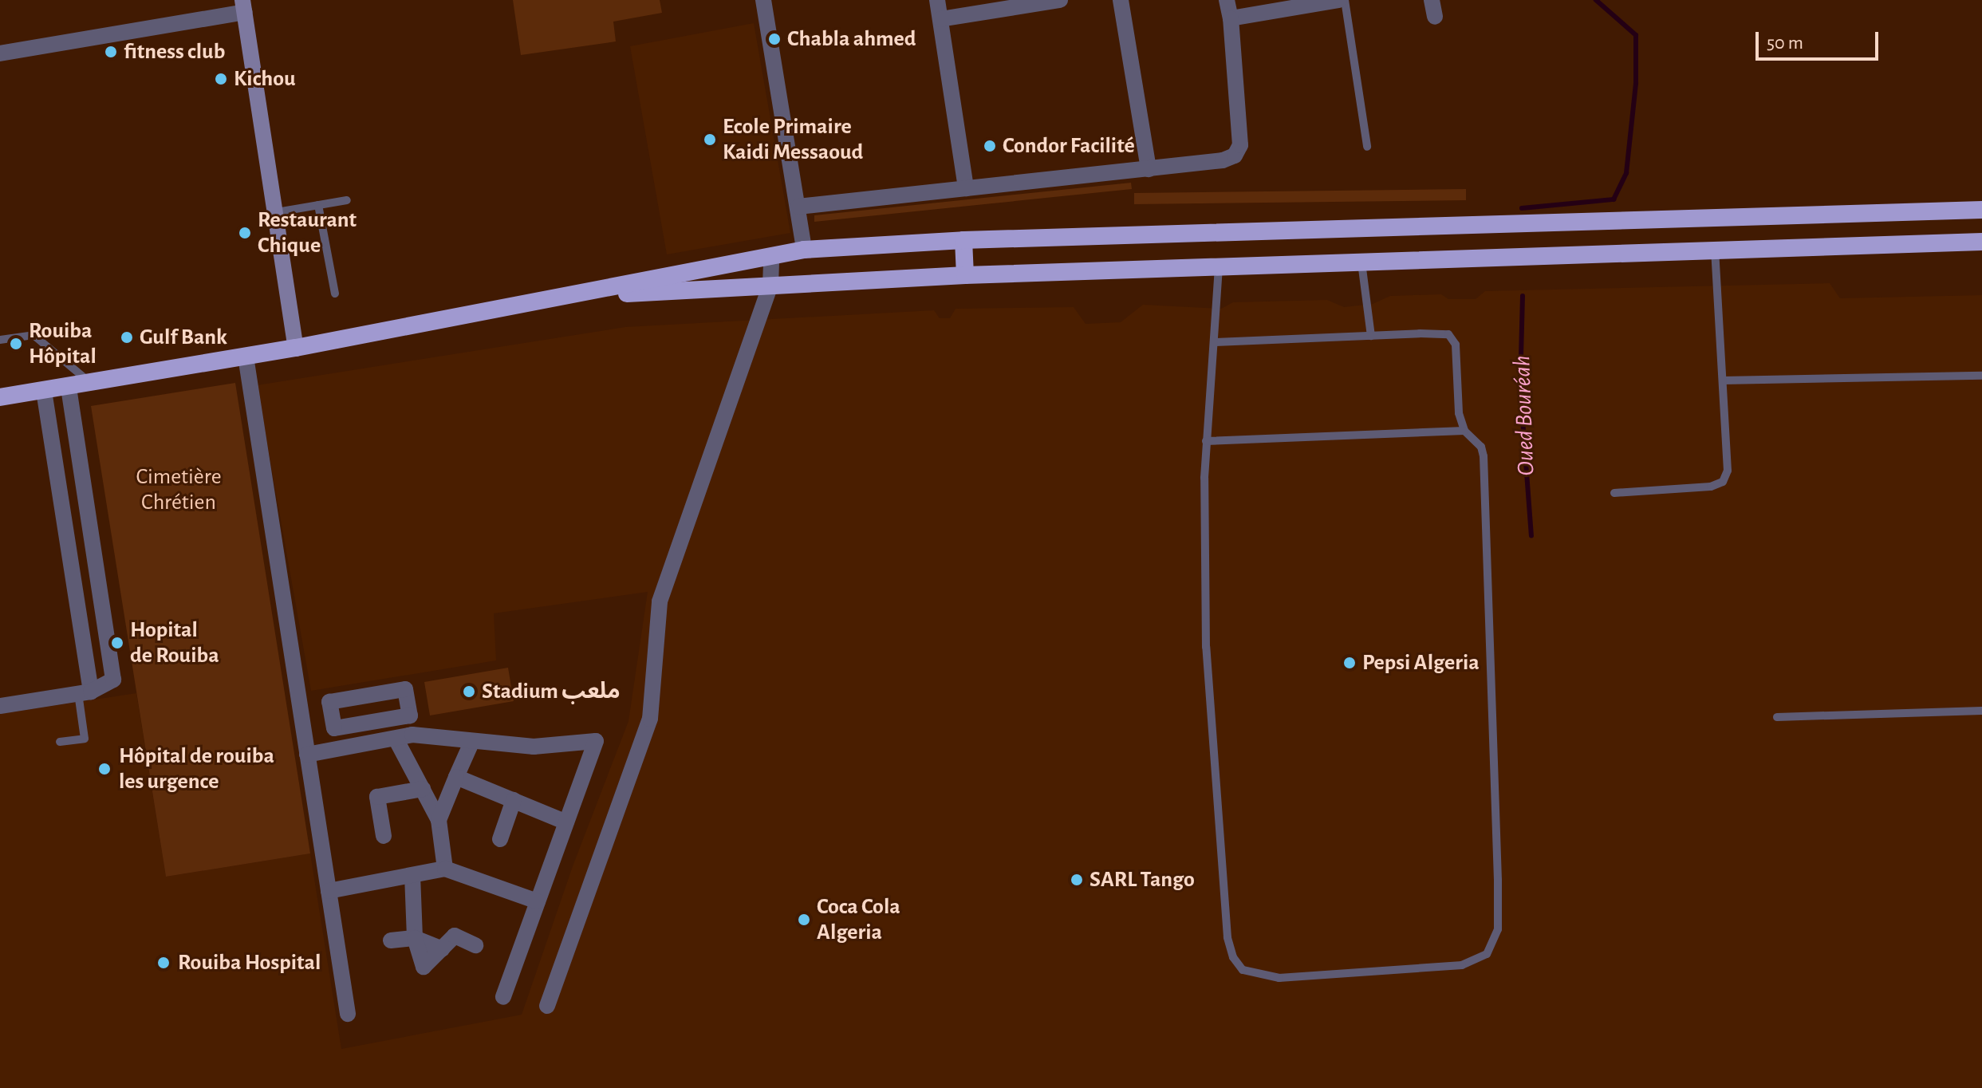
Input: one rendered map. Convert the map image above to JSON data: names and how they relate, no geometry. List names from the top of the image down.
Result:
{
  "water": ["Oued Bouréah"],
  "parks": ["Cimetière Chrétien"],
  "places": [
    "Chabla ahmed",
    "fitness club",
    "Kichou",
    "Ecole Primaire Kaidi Messaoud",
    "Condor Facilité",
    "Restaurant Chique",
    "Gulf Bank",
    "Rouiba Hôpital",
    "Hopital de Rouiba",
    "Pepsi Algeria",
    "Stadium ملعب",
    "Hôpital de rouiba les urgence",
    "SARL Tango",
    "Coca Cola Algeria",
    "Rouiba Hospital"
  ],
  "scale_bar": "50 m"
}
